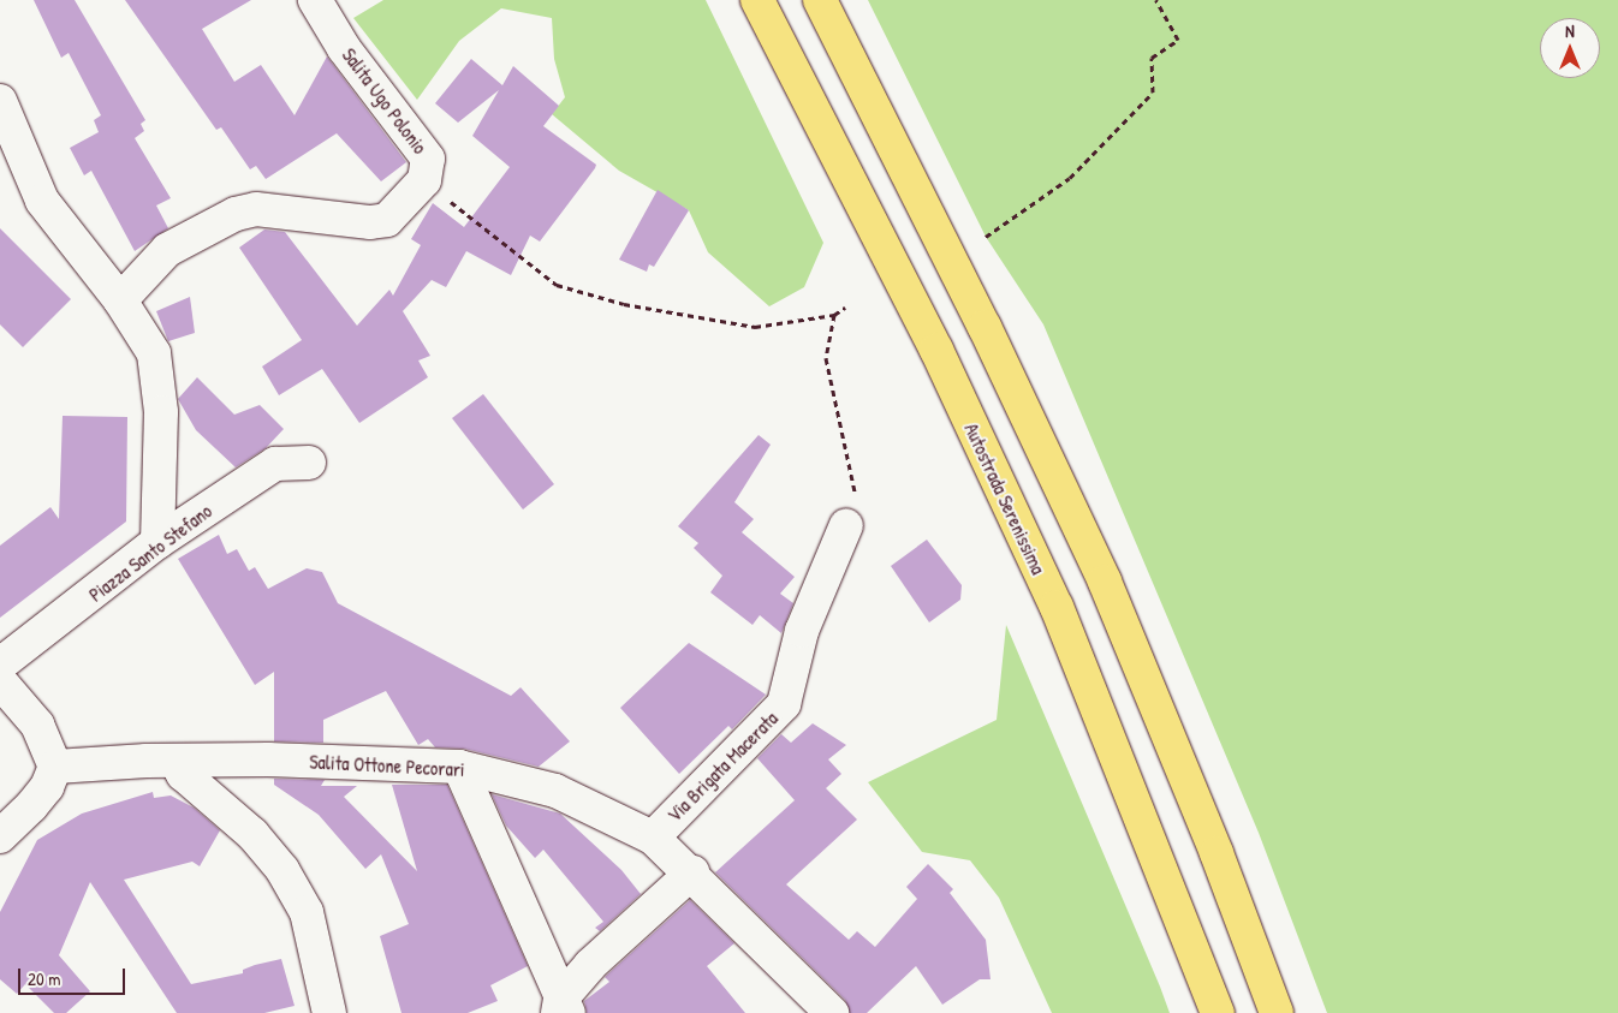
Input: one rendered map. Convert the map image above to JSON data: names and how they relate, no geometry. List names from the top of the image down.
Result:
{
  "streets": {
    "highway": ["Autostrada Serenissima"],
    "street": [
      "Salita Ugo Polonio",
      "Piazza Santo Stefano",
      "Salita Ottone Pecorari",
      "Via Brigata Macerata"
    ]
  },
  "crossings": [
    ["Salita Ottone Pecorari", "Via Brigata Macerata"]
  ],
  "scale_bar": "20 m",
  "north": "top"
}
